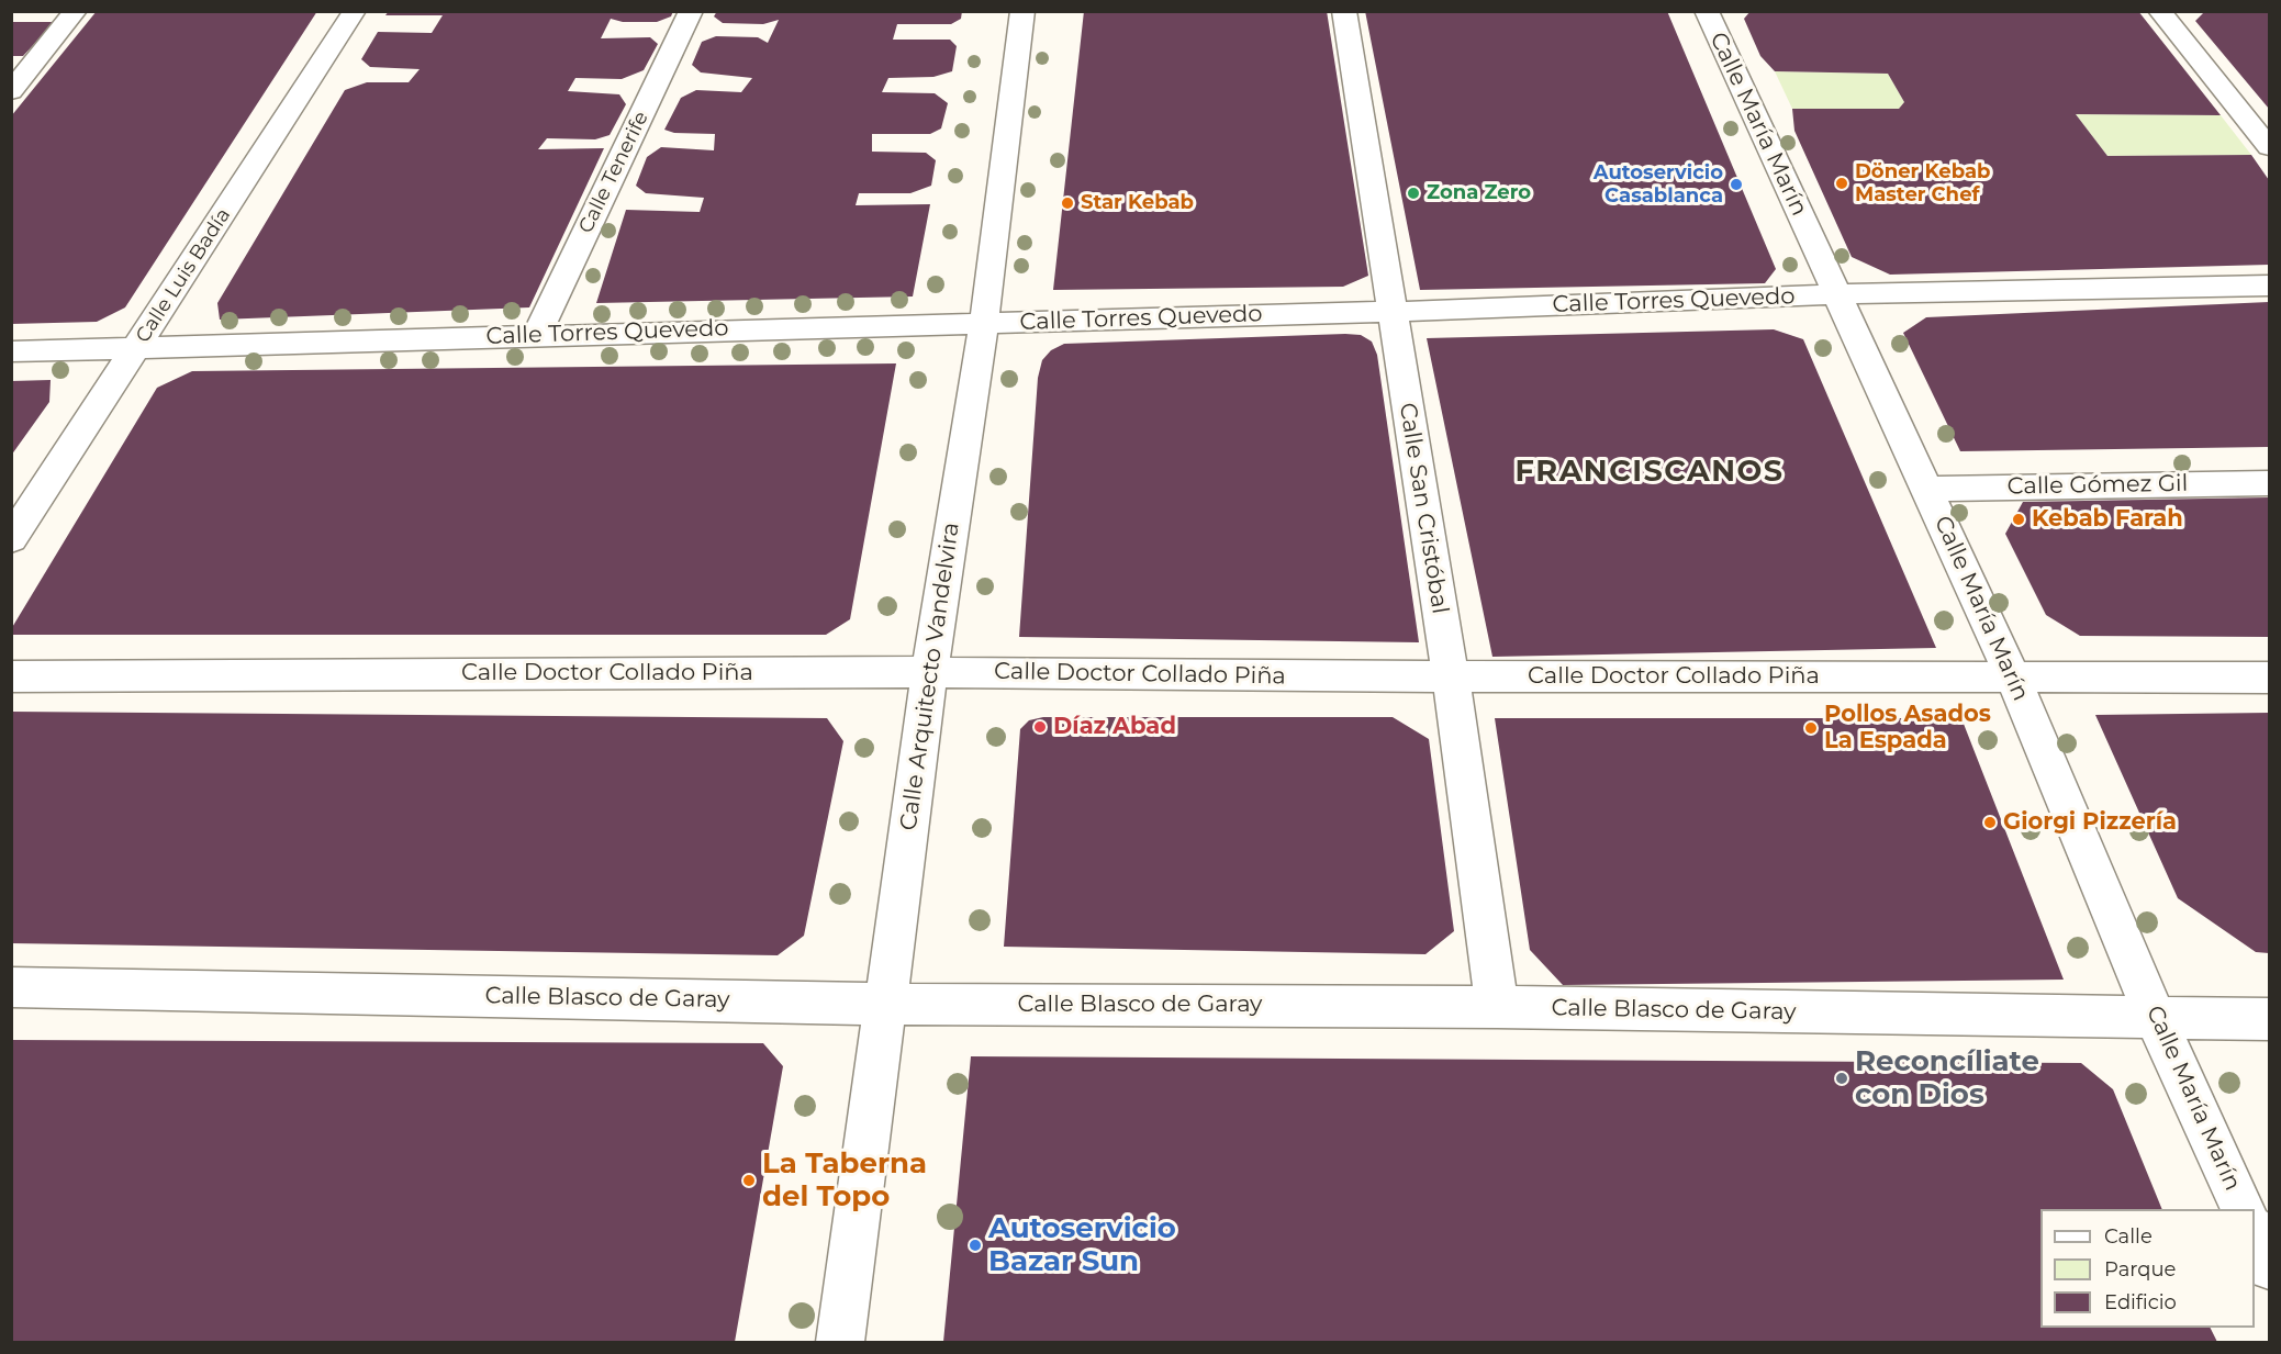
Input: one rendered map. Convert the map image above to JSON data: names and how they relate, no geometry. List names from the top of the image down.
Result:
{
  "streets": {
    "street": [
      "Calle María Marín",
      "Calle Tenerife",
      "Calle Luis Badía",
      "Calle Torres Quevedo",
      "Calle Gómez Gil",
      "Calle San Cristóbal",
      "Calle Doctor Collado Piña",
      "Calle Arquitecto Vandelvira",
      "Calle Blasco de Garay"
    ]
  },
  "crossings": [
    ["Calle María Marín", "Calle Torres Quevedo"],
    ["Calle María Marín", "Calle Gómez Gil"],
    ["Calle María Marín", "Calle Doctor Collado Piña"],
    ["Calle María Marín", "Calle Blasco de Garay"],
    ["Calle Tenerife", "Calle Torres Quevedo"],
    ["Calle Luis Badía", "Calle Torres Quevedo"],
    ["Calle Torres Quevedo", "Calle San Cristóbal"],
    ["Calle Torres Quevedo", "Calle Arquitecto Vandelvira"],
    ["Calle San Cristóbal", "Calle Doctor Collado Piña"],
    ["Calle San Cristóbal", "Calle Blasco de Garay"],
    ["Calle Doctor Collado Piña", "Calle Arquitecto Vandelvira"],
    ["Calle Arquitecto Vandelvira", "Calle Blasco de Garay"]
  ],
  "districts": ["FRANCISCANOS"],
  "places": [
    "Döner Kebab Master Chef",
    "Autoservicio Casablanca",
    "Zona Zero",
    "Star Kebab",
    "Kebab Farah",
    "Díaz Abad",
    "Pollos Asados La Espada",
    "Giorgi Pizzería",
    "Reconcíliate con Dios",
    "La Taberna del Topo",
    "Autoservicio Bazar Sun"
  ],
  "legend": ["Calle", "Parque", "Edificio"]
}
